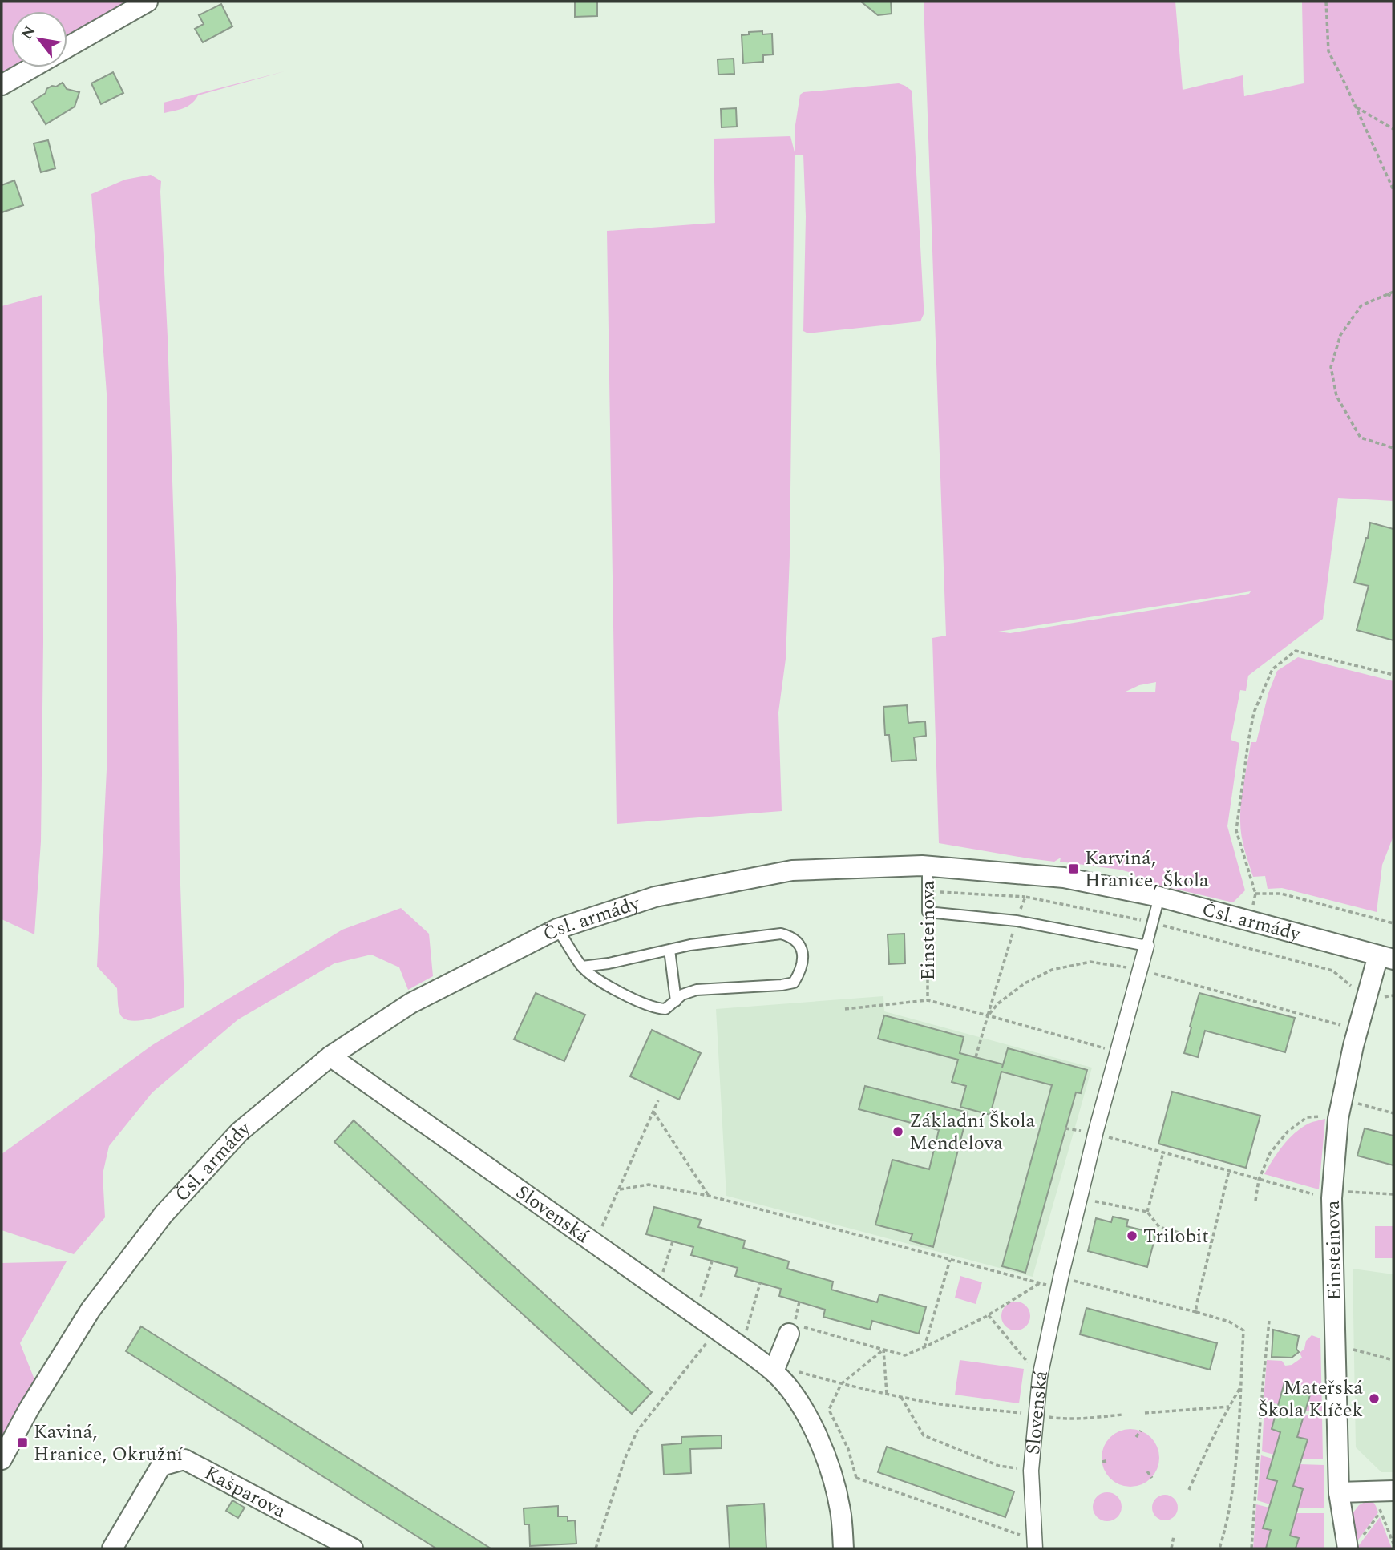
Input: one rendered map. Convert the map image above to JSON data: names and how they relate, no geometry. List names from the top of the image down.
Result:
{
  "streets": {
    "street": [
      "Čsl. armády",
      "Einsteinova",
      "Slovenská",
      "Kašparova"
    ]
  },
  "crossings": [
    ["Čsl. armády", "Einsteinova"],
    ["Čsl. armády", "Slovenská"]
  ],
  "places": {
    "transit": ["Karviná, Hranice, Škola", "Kaviná, Hranice, Okružní"],
    "other": ["Základní Škola Mendelova", "Trilobit", "Mateřská Škola Klíček"]
  },
  "north": "top left"
}
